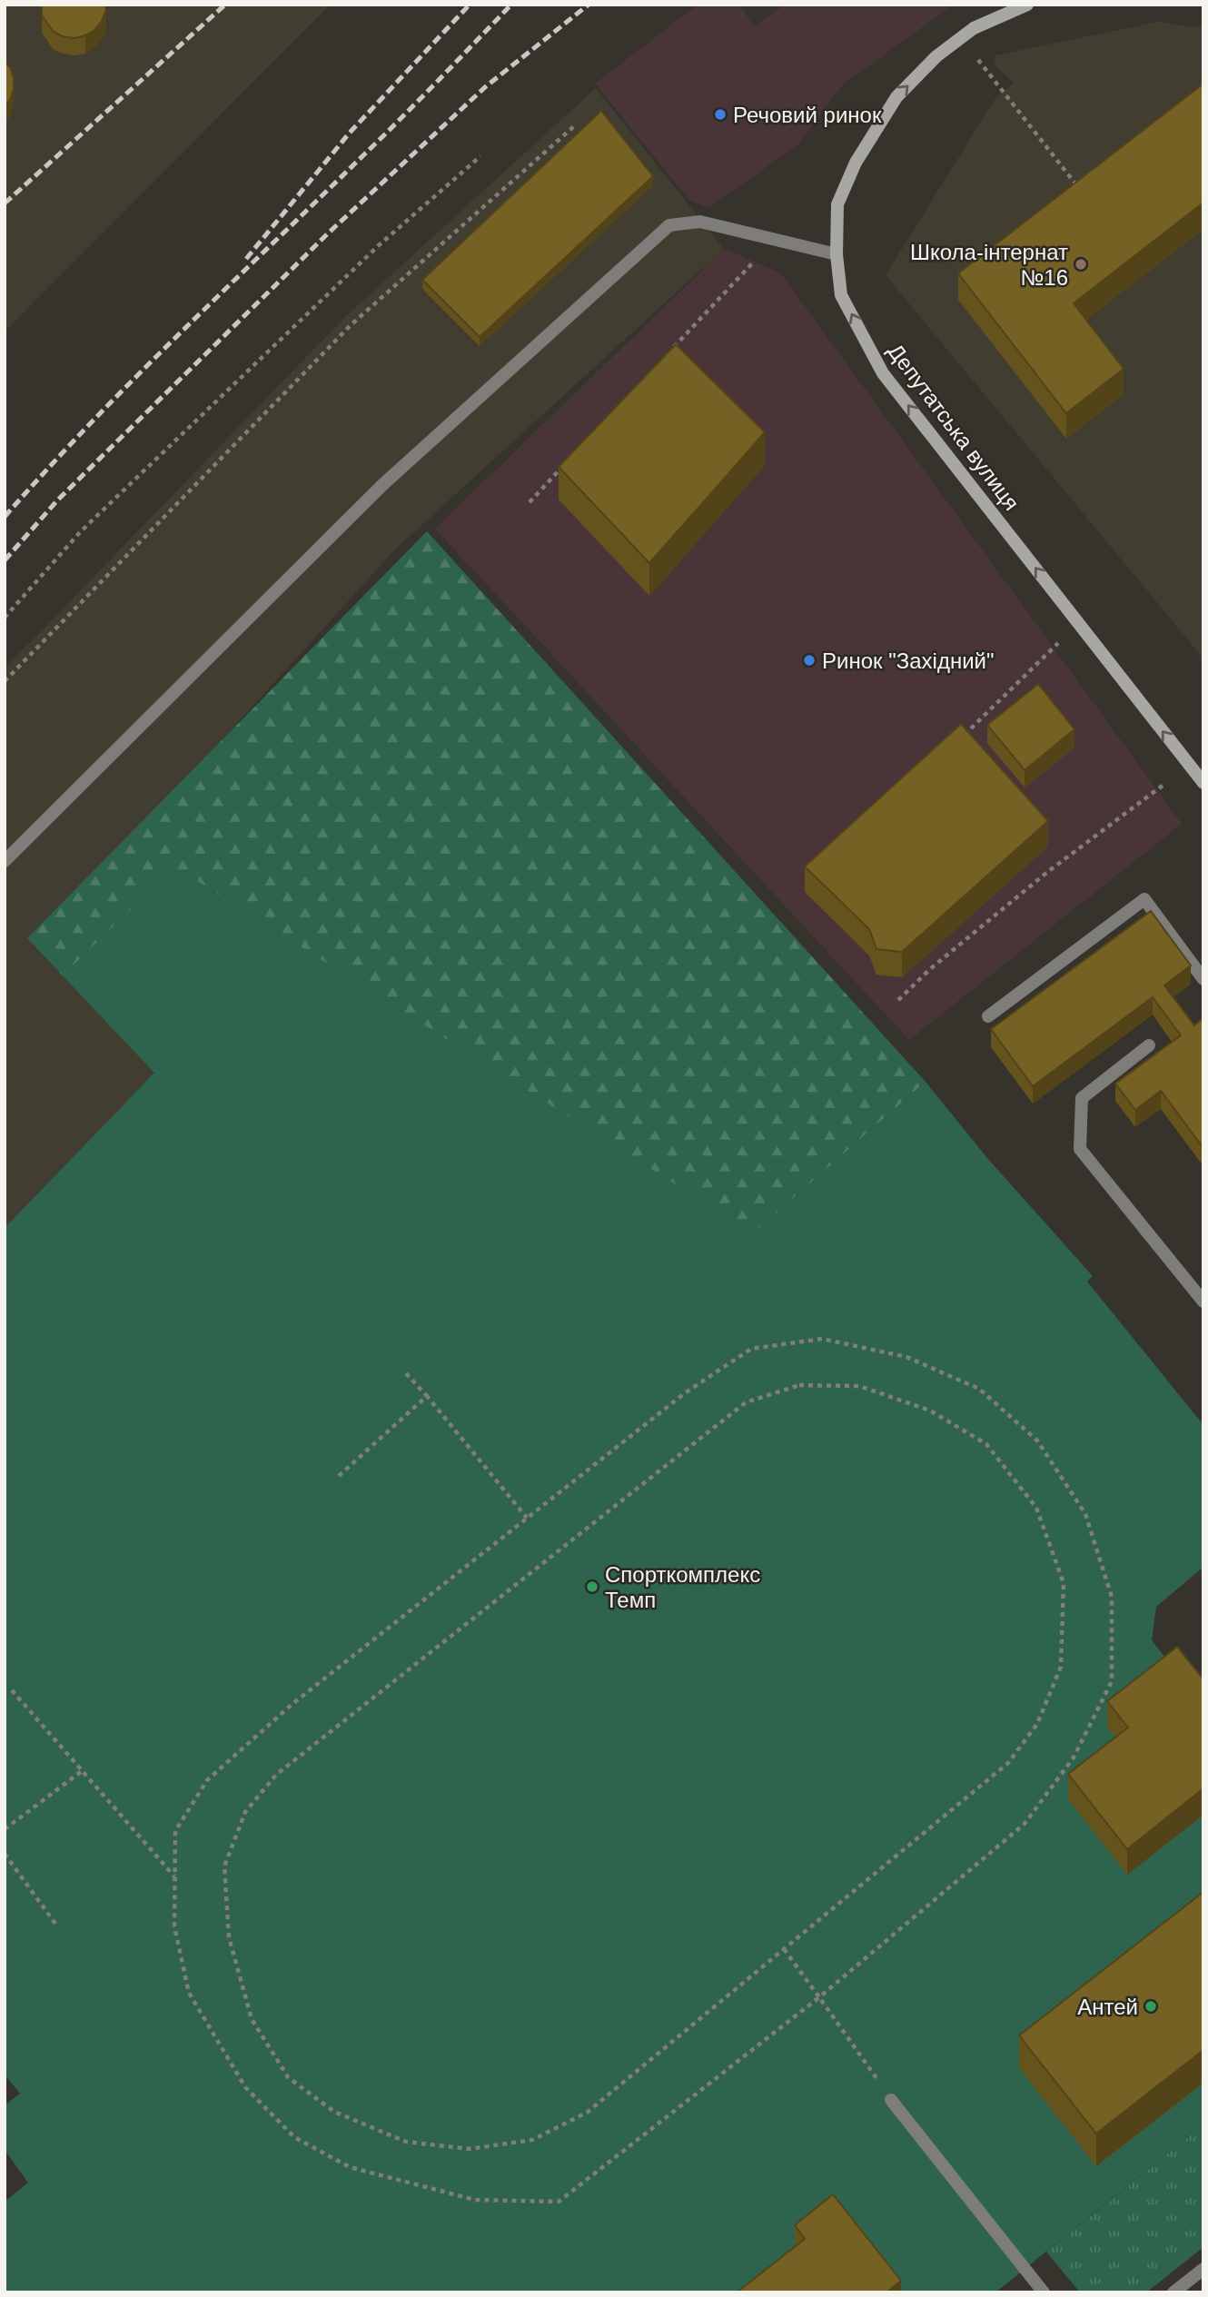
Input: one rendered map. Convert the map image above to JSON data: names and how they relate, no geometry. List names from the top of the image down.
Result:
{
  "streets": {
    "main road": ["Депутатська вулиця"]
  },
  "one_way": ["Депутатська вулиця"],
  "places": [
    "Речовий ринок",
    "Школа-інтернат №16",
    "Ринок \"Західний\"",
    "Спорткомплекс Темп",
    "Антей"
  ]
}
